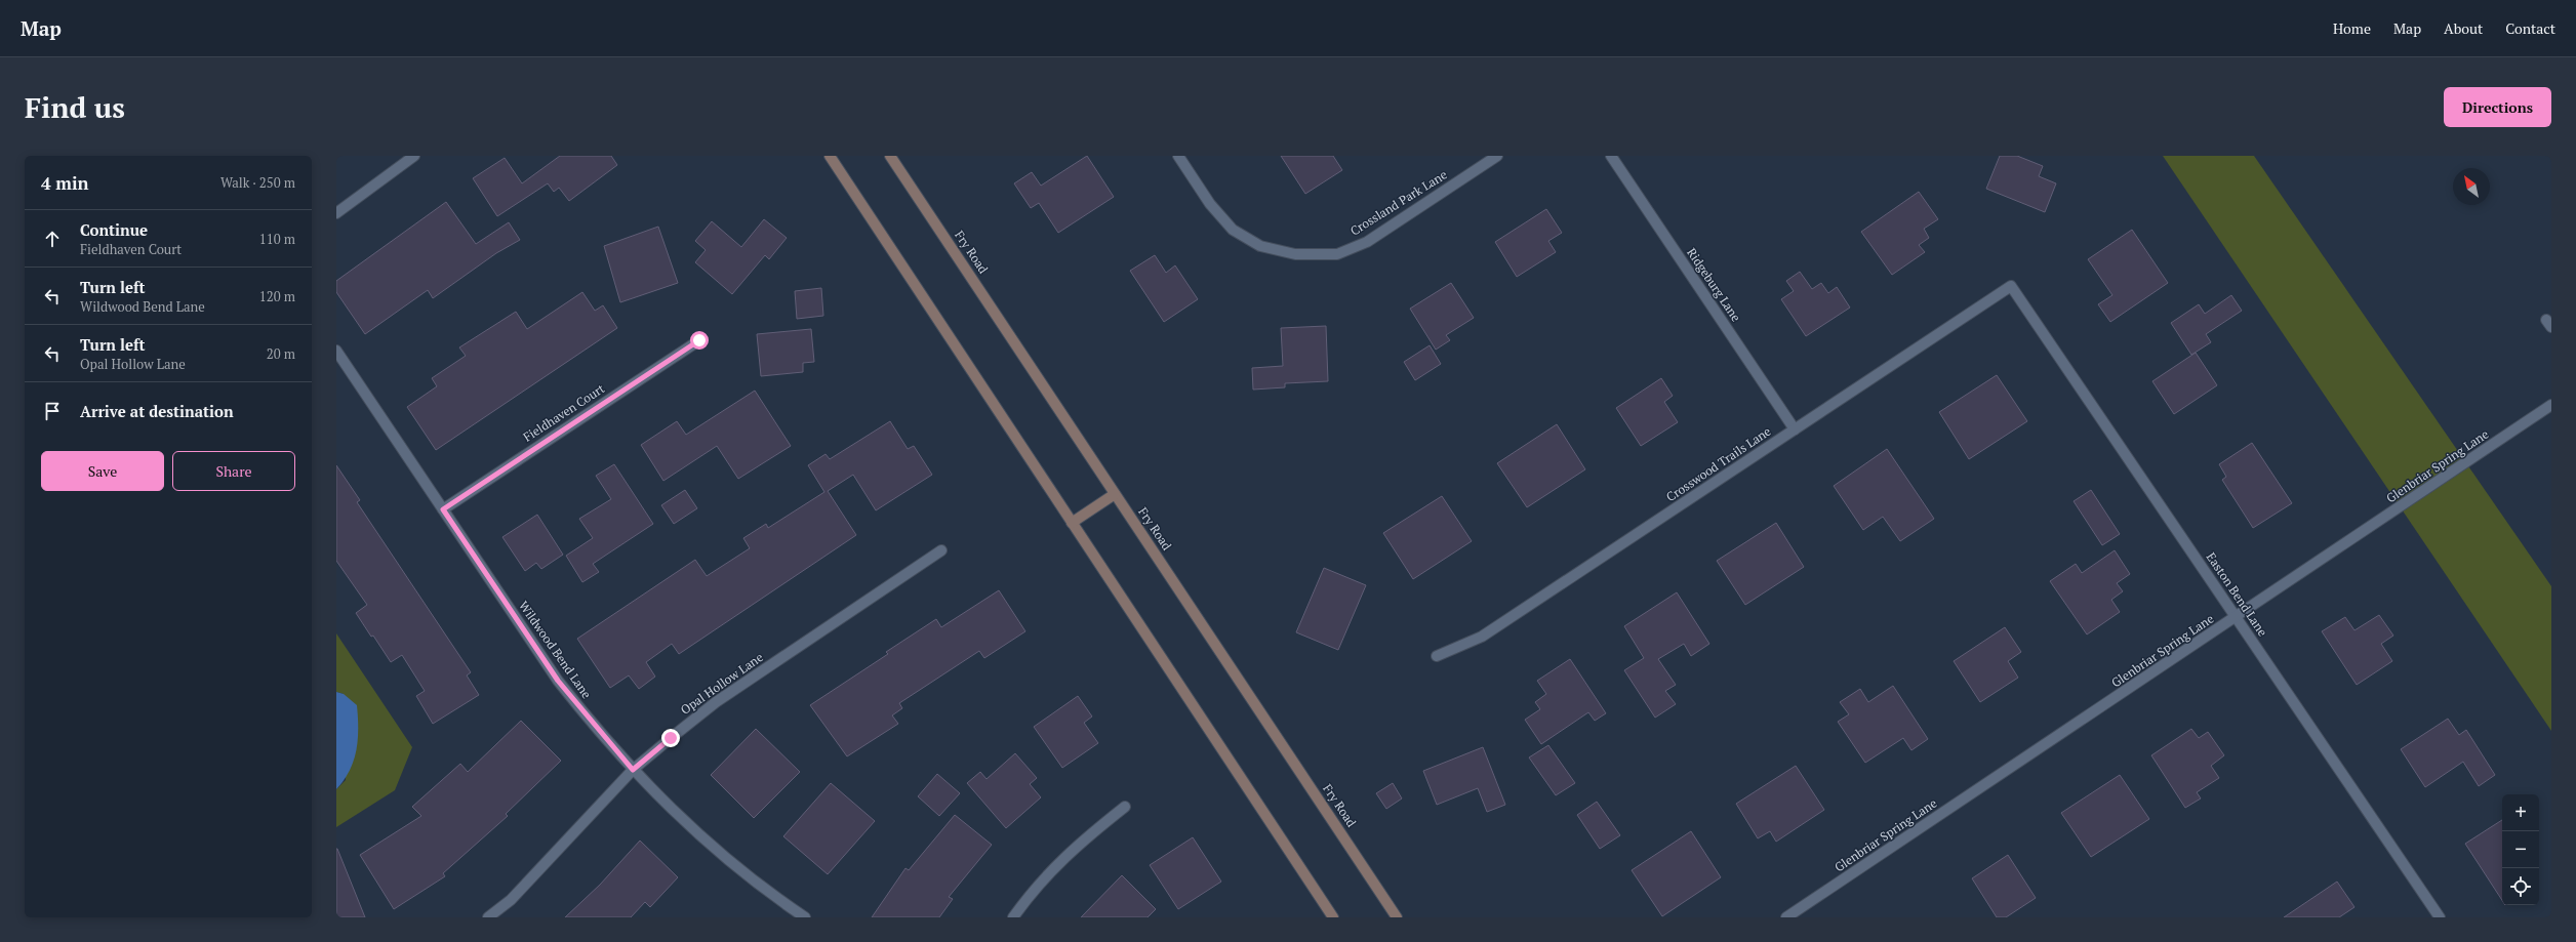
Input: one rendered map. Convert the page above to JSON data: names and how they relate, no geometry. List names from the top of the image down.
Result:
{
  "streets": {
    "main road": ["Fry Road"],
    "street": [
      "Crossland Park Lane",
      "Ridgeburg Lane",
      "Fieldhaven Court",
      "Crosswood Trails Lane",
      "Glenbriar Spring Lane",
      "Easton Bend Lane",
      "Wildwood Bend Lane",
      "Opal Hollow Lane"
    ]
  },
  "crossings": [
    ["Ridgeburg Lane", "Crosswood Trails Lane"],
    ["Fieldhaven Court", "Wildwood Bend Lane"],
    ["Crosswood Trails Lane", "Easton Bend Lane"],
    ["Glenbriar Spring Lane", "Easton Bend Lane"],
    ["Wildwood Bend Lane", "Opal Hollow Lane"]
  ],
  "north": "top left",
  "page": {
    "header": "Map",
    "nav": [
      "Home",
      "Map",
      "About",
      "Contact"
    ],
    "buttons": [
      "Directions",
      ["Save", "Share"]
    ],
    "title": "Find us",
    "heading": ["4 min", "Walk · 250 m"],
    "list": [
      ["Continue", "Fieldhaven Court", "110 m"],
      ["Turn left", "Wildwood Bend Lane", "120 m"],
      ["Turn left", "Opal Hollow Lane", "20 m"],
      "Arrive at destination"
    ],
    "map_buttons": ["+", "−"]
  }
}
